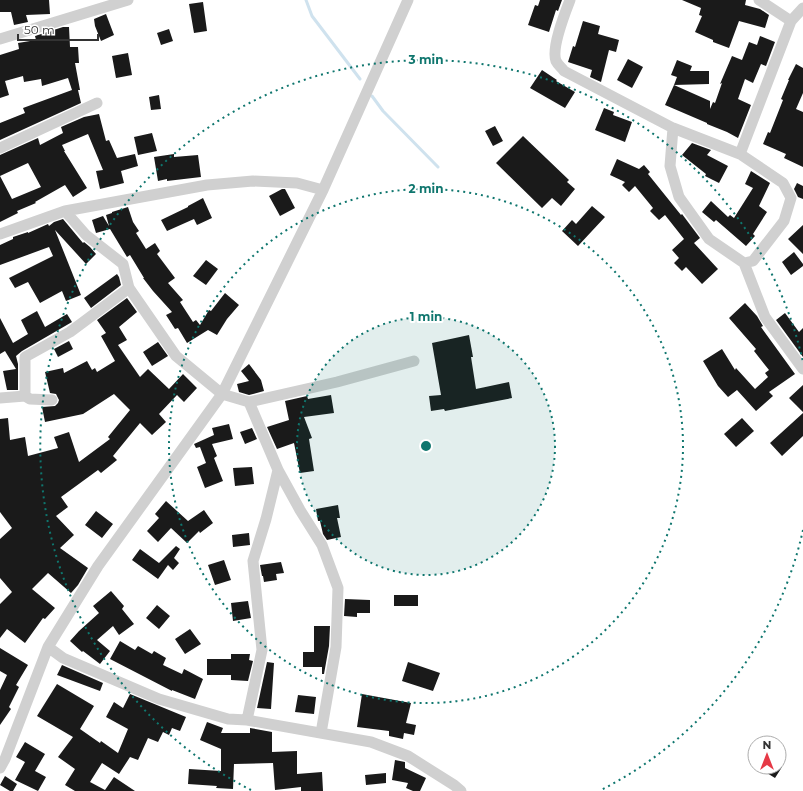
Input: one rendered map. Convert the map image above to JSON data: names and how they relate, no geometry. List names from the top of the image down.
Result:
{
  "scale_bar": "50 m",
  "north": "top",
  "rings": ["3 min", "2 min", "1 min"]
}
